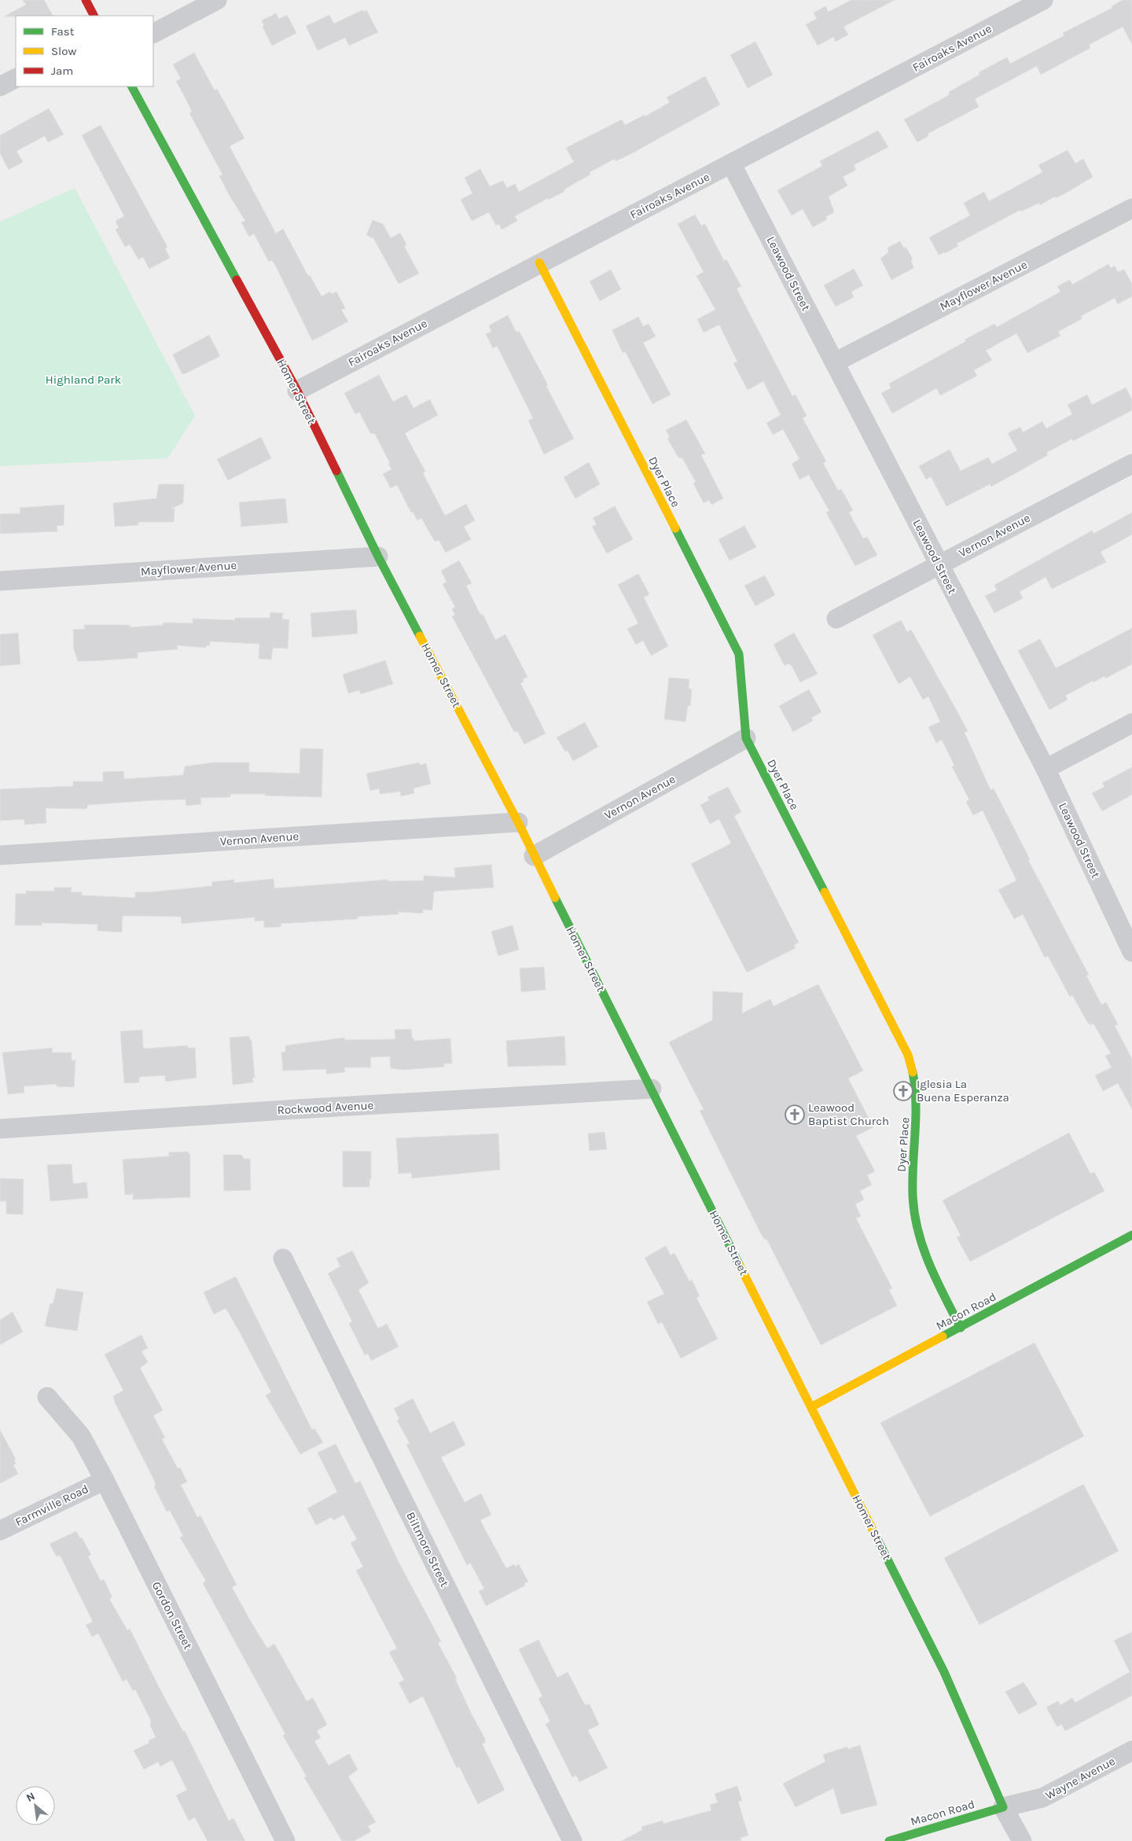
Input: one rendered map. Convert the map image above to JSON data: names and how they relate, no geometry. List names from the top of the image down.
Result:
{
  "streets": {
    "street": [
      "Fairoaks Avenue",
      "Leawood Street",
      "Mayflower Avenue",
      "Homer Street",
      "Dyer Place",
      "Vernon Avenue",
      "Rockwood Avenue",
      "Macon Road",
      "Farmville Road",
      "Biltmore Street",
      "Gordon Street",
      "Wayne Avenue"
    ]
  },
  "crossings": [
    ["Fairoaks Avenue", "Leawood Street"],
    ["Fairoaks Avenue", "Homer Street"],
    ["Fairoaks Avenue", "Dyer Place"],
    ["Leawood Street", "Mayflower Avenue"],
    ["Leawood Street", "Vernon Avenue"],
    ["Mayflower Avenue", "Homer Street"],
    ["Homer Street", "Vernon Avenue"],
    ["Homer Street", "Rockwood Avenue"],
    ["Homer Street", "Macon Road"],
    ["Homer Street", "Wayne Avenue"],
    ["Dyer Place", "Vernon Avenue"],
    ["Dyer Place", "Macon Road"],
    ["Macon Road", "Wayne Avenue"],
    ["Farmville Road", "Gordon Street"]
  ],
  "parks": ["Highland Park"],
  "places": {
    "church": ["Iglesia La Buena Esperanza", "Leawood Baptist Church"]
  },
  "legend": ["Fast", "Slow", "Jam"],
  "north": "top left"
}
